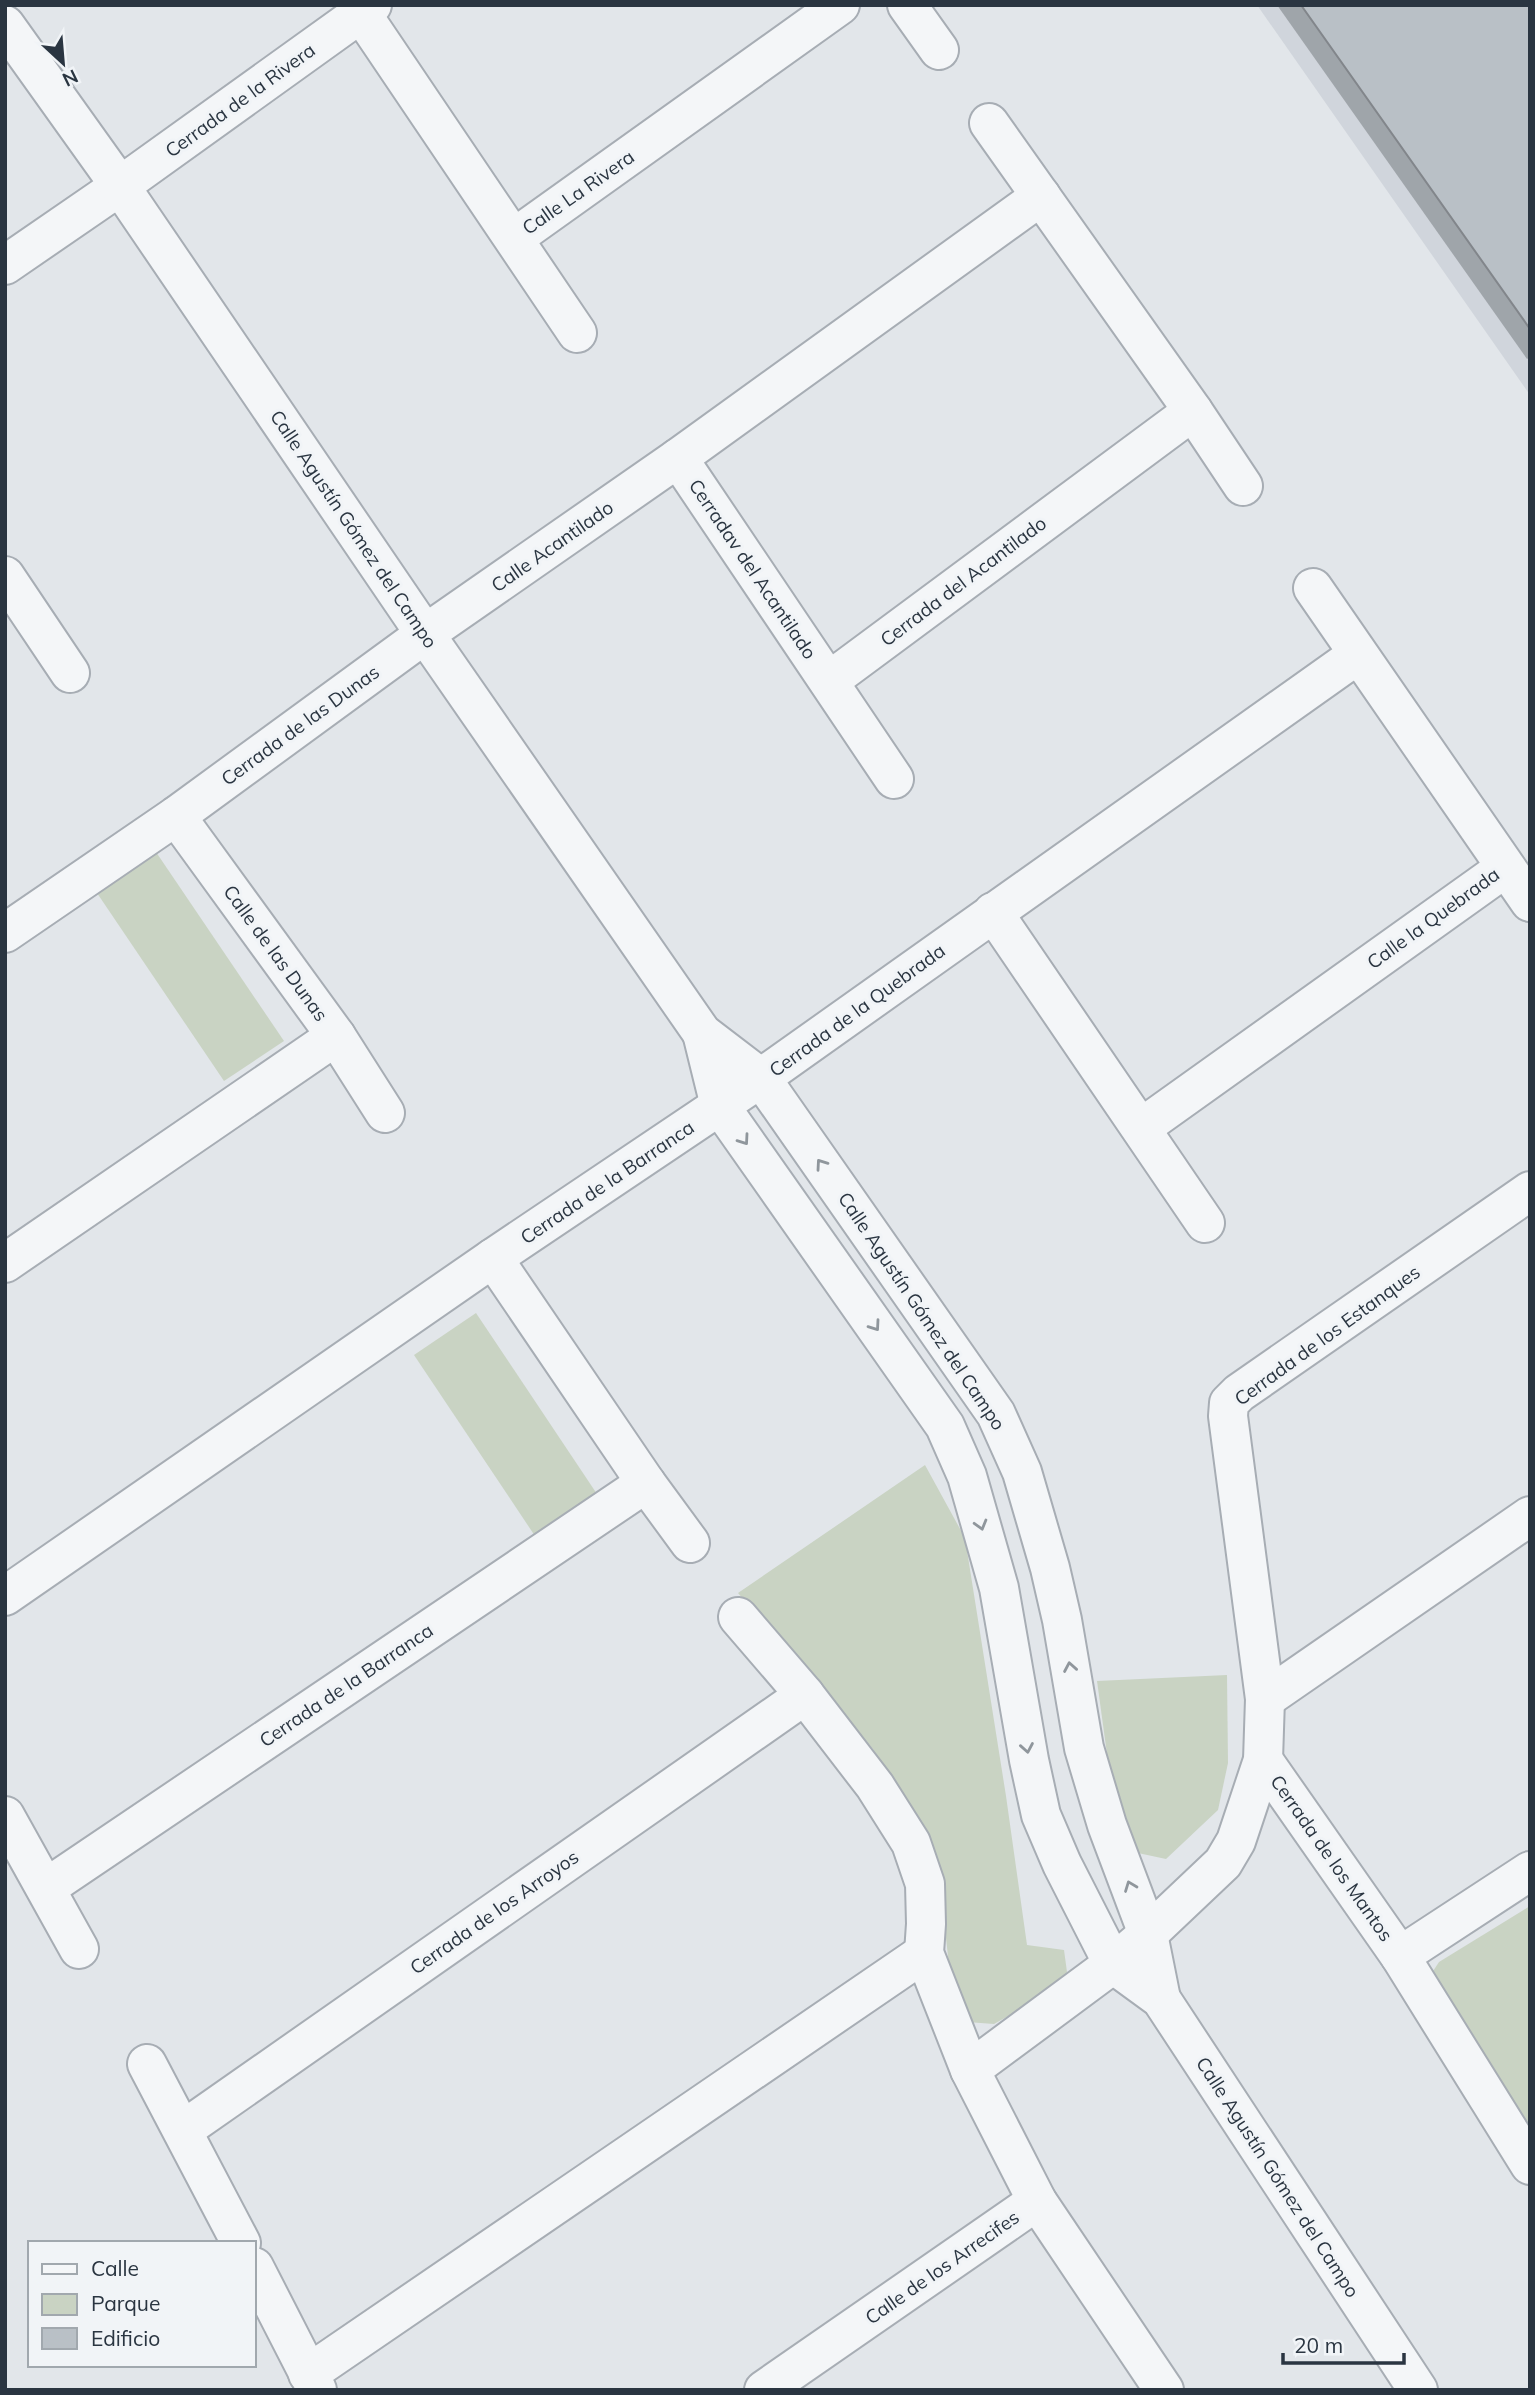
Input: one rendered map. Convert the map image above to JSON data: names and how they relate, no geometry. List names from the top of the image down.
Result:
{
  "streets": {
    "street": [
      "Cerrada de la Rivera",
      "Calle La Rivera",
      "Calle Agustín Gómez del Campo",
      "Calle Acantilado",
      "Cerradav del Acantilado",
      "Cerrada del Acantilado",
      "Cerrada de las Dunas",
      "Calle la Quebrada",
      "Calle de las Dunas",
      "Cerrada de la Quebrada",
      "Cerrada de la Barranca",
      "Cerrada de los Estanques",
      "Cerrada de los Mantos",
      "Cerrada de los Arroyos",
      "Calle de los Arrecifes"
    ]
  },
  "crossings": [
    ["Cerrada de la Rivera", "Calle La Rivera"],
    ["Cerrada de la Rivera", "Calle Agustín Gómez del Campo"],
    ["Calle Agustín Gómez del Campo", "Calle Acantilado"],
    ["Calle Agustín Gómez del Campo", "Cerrada de las Dunas"],
    ["Calle Agustín Gómez del Campo", "Cerrada de la Quebrada"],
    ["Calle Agustín Gómez del Campo", "Cerrada de la Barranca"],
    ["Calle Agustín Gómez del Campo", "Cerrada de los Estanques"],
    ["Calle Acantilado", "Cerradav del Acantilado"],
    ["Calle Acantilado", "Cerrada de las Dunas"],
    ["Cerradav del Acantilado", "Cerrada del Acantilado"],
    ["Cerrada de las Dunas", "Calle de las Dunas"],
    ["Cerrada de la Quebrada", "Cerrada de la Barranca"],
    ["Cerrada de los Estanques", "Cerrada de los Mantos"]
  ],
  "legend": ["Calle", "Parque", "Edificio"],
  "scale_bar": "20 m",
  "north": "bottom right"
}
